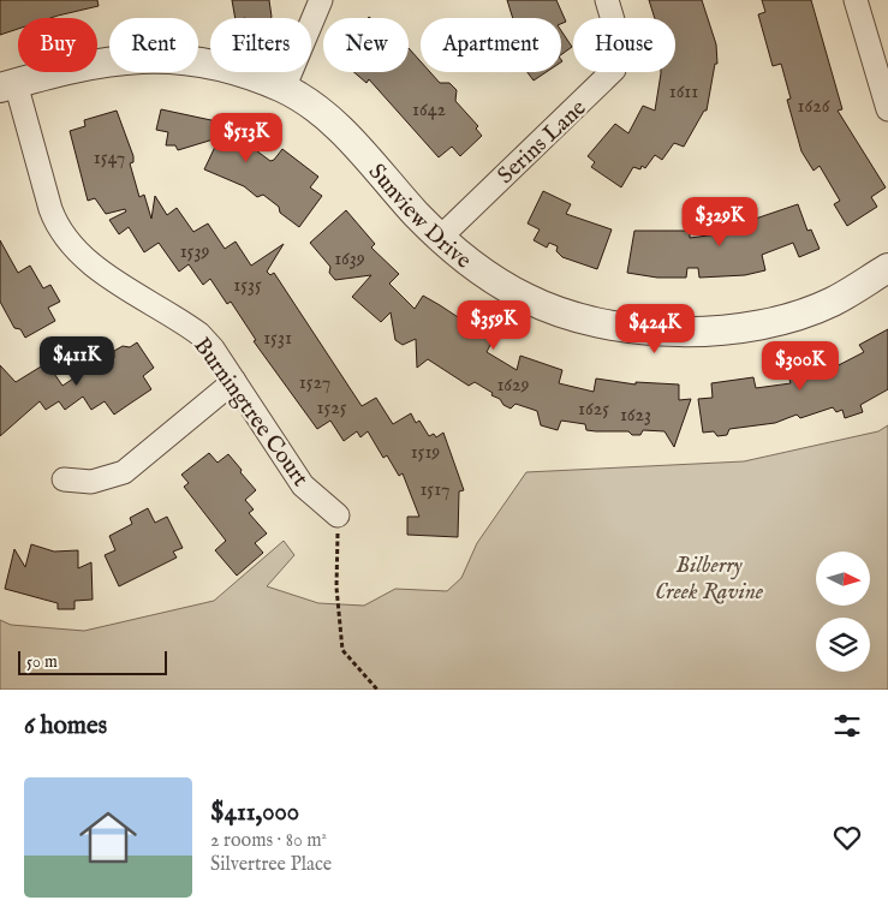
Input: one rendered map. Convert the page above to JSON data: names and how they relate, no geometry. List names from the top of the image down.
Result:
{
  "streets": {
    "street": ["Serins Lane", "Sunview Drive", "Burningtree Court"]
  },
  "crossings": [
    ["Serins Lane", "Sunview Drive"],
    ["Sunview Drive", "Burningtree Court"]
  ],
  "parks": ["Bilberry Creek Ravine"],
  "house_numbers": [
    "1611",
    "1626",
    "1642",
    "1547",
    "1539",
    "1639",
    "1535",
    "1531",
    "1527",
    "1629",
    "1525",
    "1625",
    "1623",
    "1519",
    "1517"
  ],
  "scale_bar": "50 m",
  "north": "right",
  "page": {
    "chip": [
      "Buy",
      "Rent",
      "Filters",
      "New",
      "Apartment",
      "House"
    ],
    "price": [
      "$513K",
      "$329K",
      "$359K",
      "$424K",
      "$411K",
      "$300K"
    ],
    "scale": "50 m",
    "heading": "6 homes",
    "list": [
      {
        "name": "$411,000",
        "note": "2 rooms · 80 m² · Silvertree Place"
      }
    ]
  }
}
